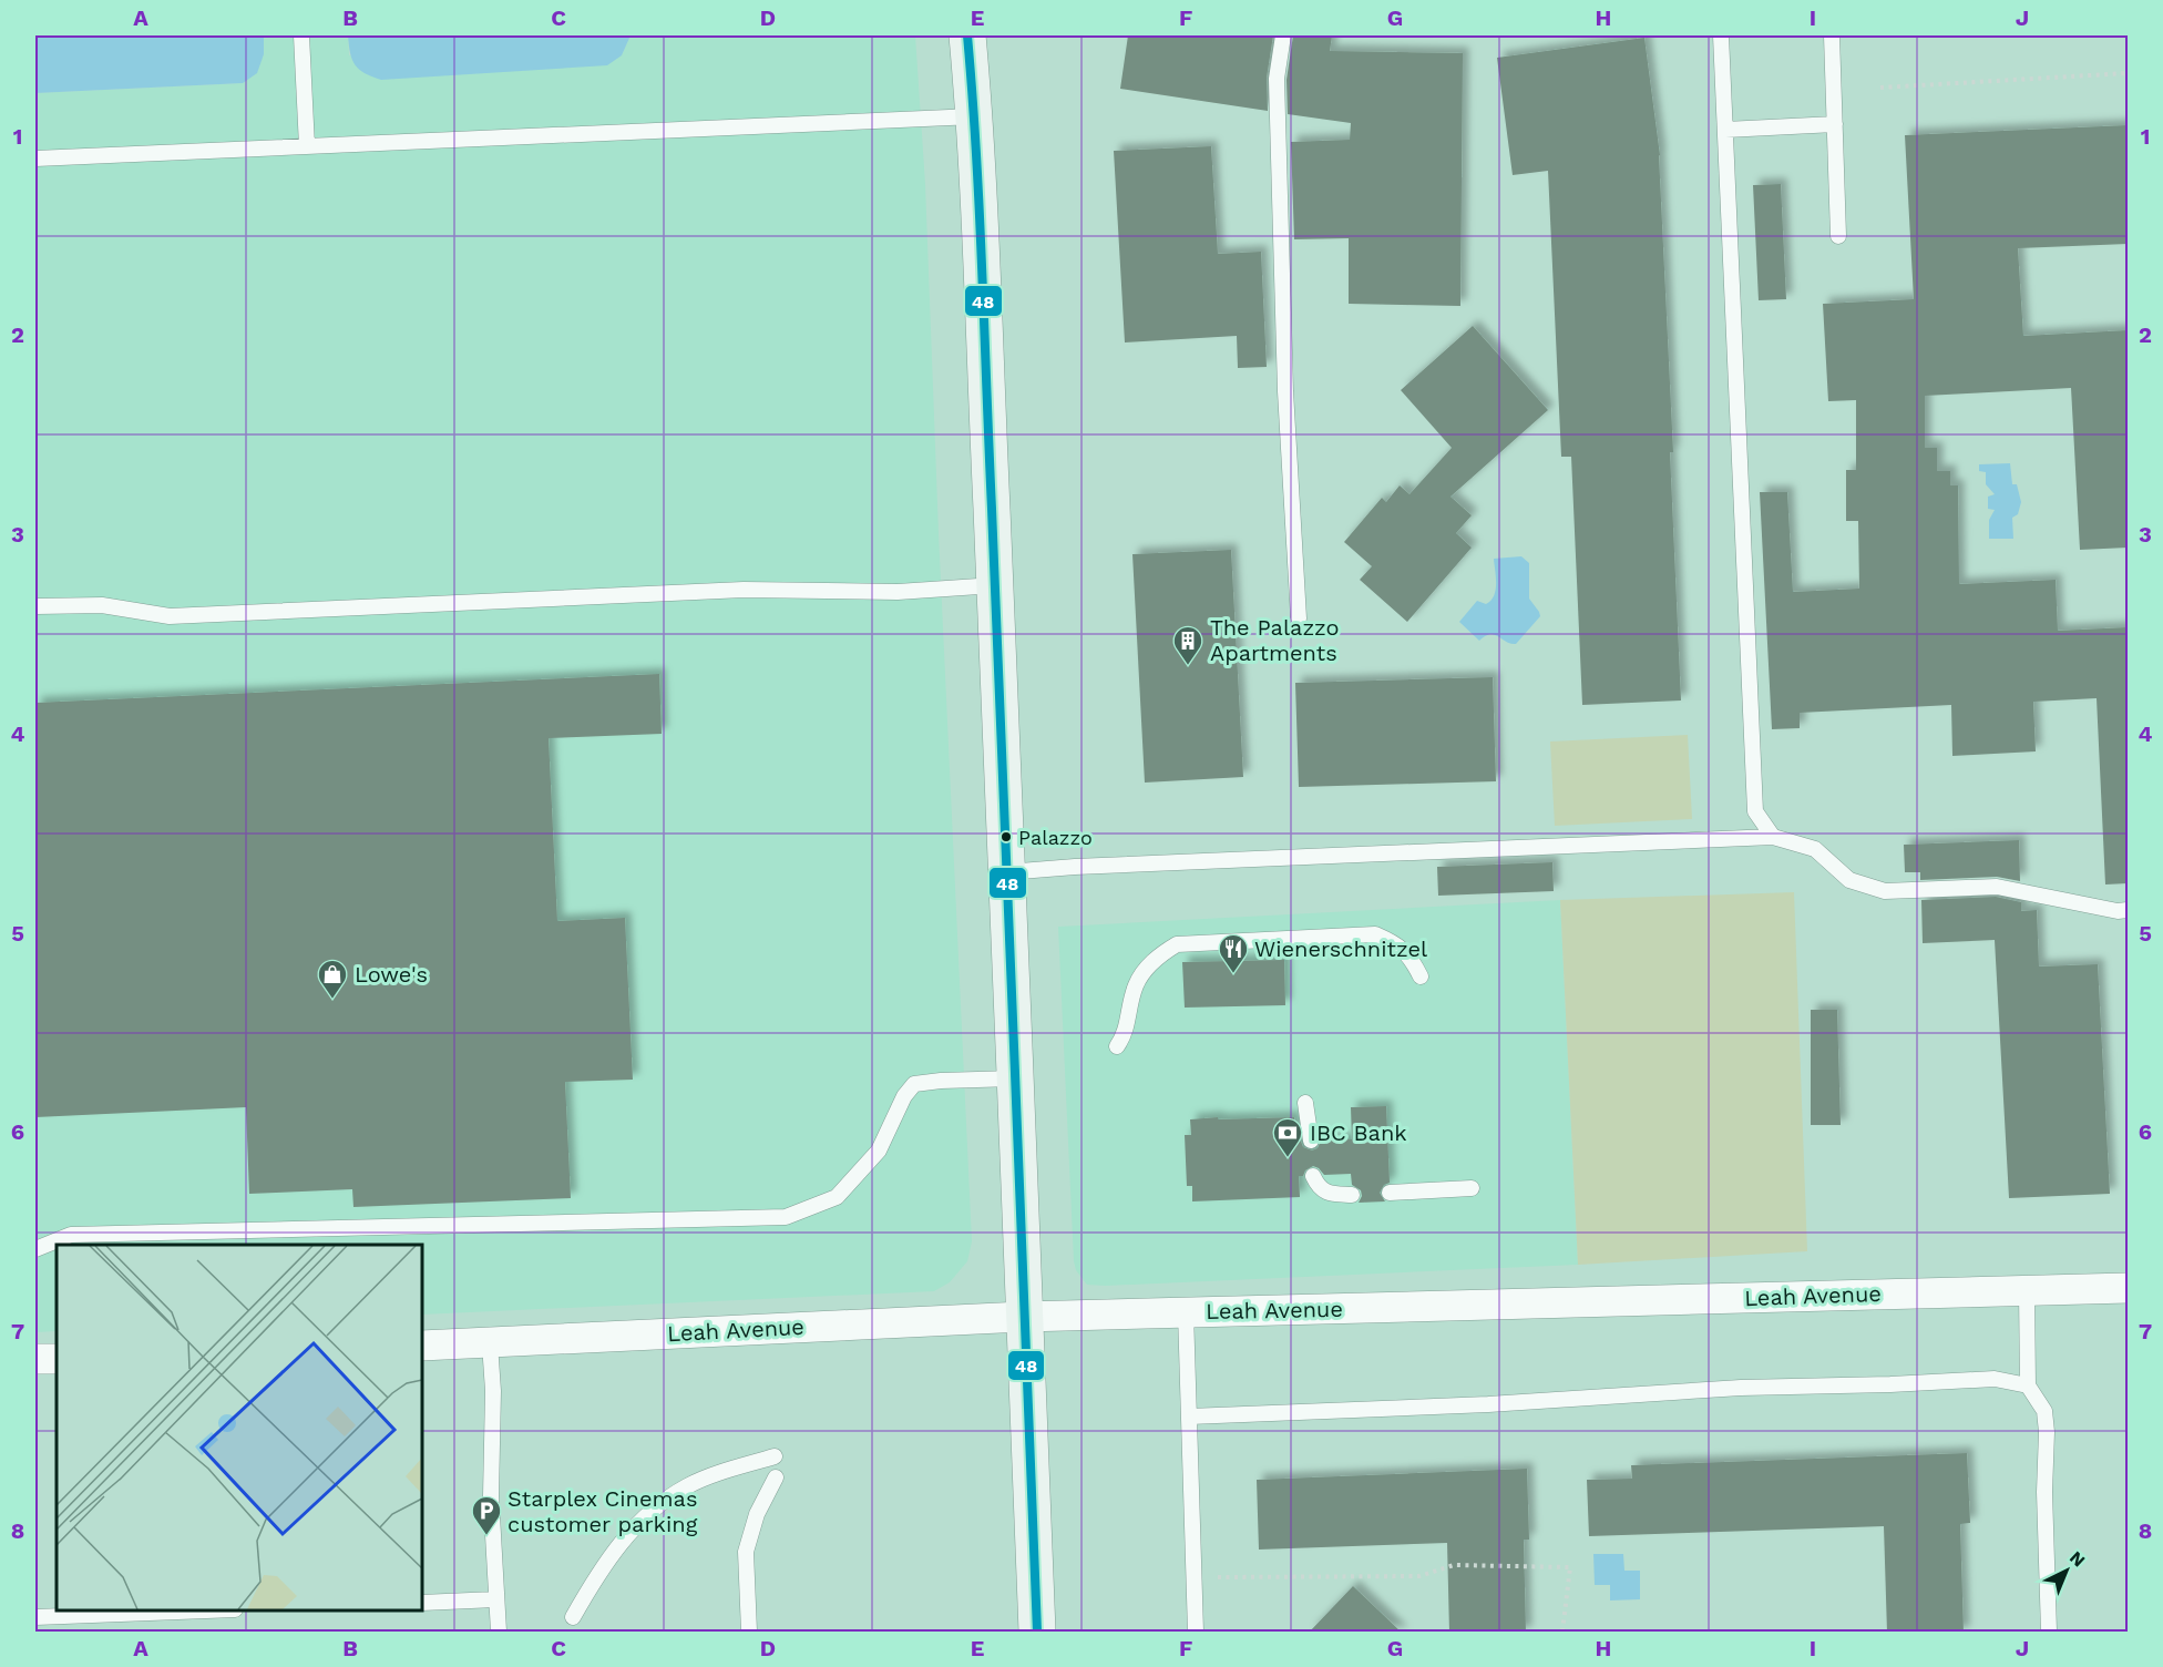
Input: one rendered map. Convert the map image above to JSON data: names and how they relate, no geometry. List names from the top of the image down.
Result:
{
  "streets": {
    "street": ["Leah Avenue"]
  },
  "places": {
    "building": ["The Palazzo Apartments"],
    "other": ["Palazzo"],
    "restaurant": ["Wienerschnitzel"],
    "shop": ["Lowe's"],
    "bank": ["IBC Bank"],
    "parking": ["Starplex Cinemas customer parking"]
  },
  "lines": ["transit line 48"],
  "north": "top right",
  "grid": {
    "columns": [
      "A",
      "B",
      "C",
      "D",
      "E",
      "F",
      "G",
      "H",
      "I",
      "J"
    ],
    "rows": [
      "1",
      "2",
      "3",
      "4",
      "5",
      "6",
      "7",
      "8"
    ]
  }
}
